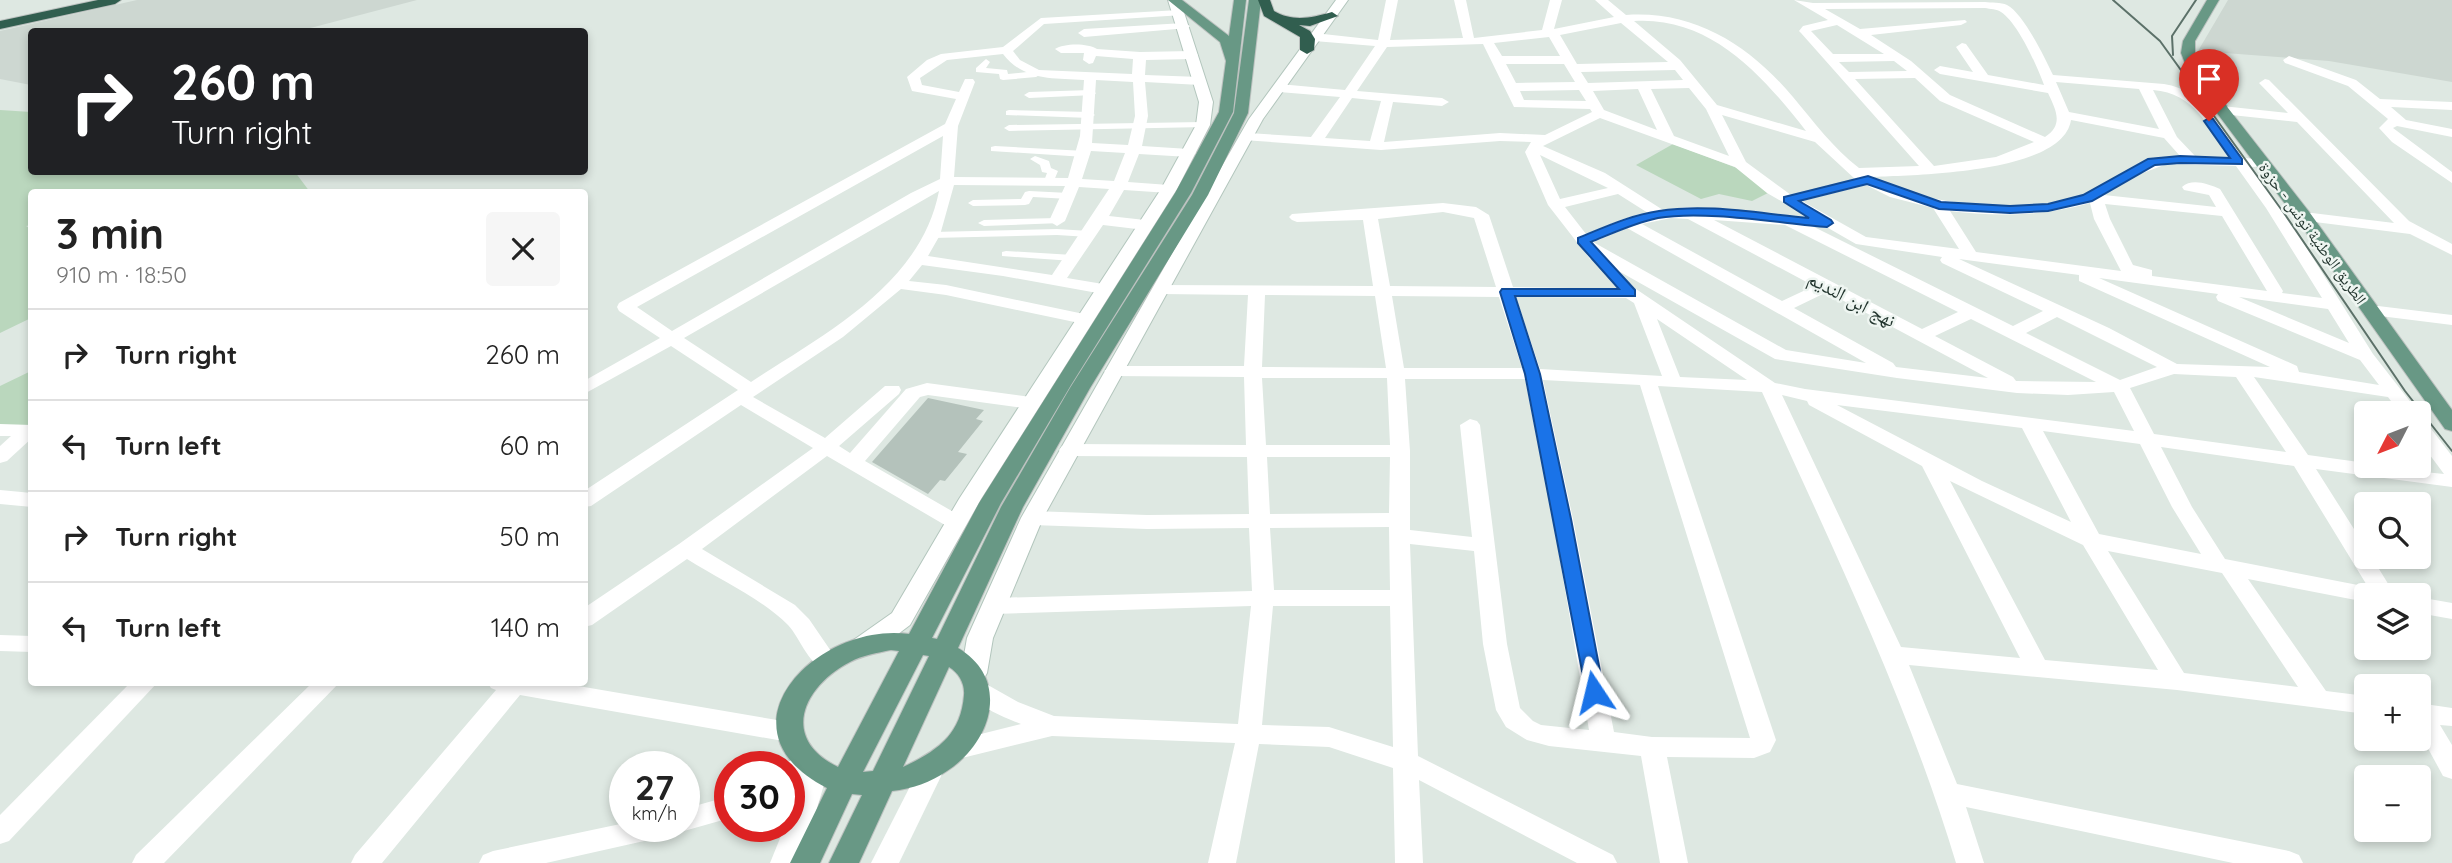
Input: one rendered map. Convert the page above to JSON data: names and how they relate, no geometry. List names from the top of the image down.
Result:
{
  "streets": {
    "main road": ["الطريق الوطنية تونس - حزوة"],
    "street": ["نهج ابن النديم"]
  },
  "north": "bottom left",
  "page": {
    "turn": ["260 m", "Turn right"],
    "heading": ["3 min", "910 m · 18:50"],
    "list": [
      {
        "name": "Turn right",
        "value": "260 m"
      },
      {
        "name": "Turn left",
        "value": "60 m"
      },
      {
        "name": "Turn right",
        "value": "50 m"
      },
      {
        "name": "Turn left",
        "value": "140 m"
      }
    ],
    "map_buttons": ["+", "−"],
    "speed": "27 km/h",
    "limit": "30"
  }
}
